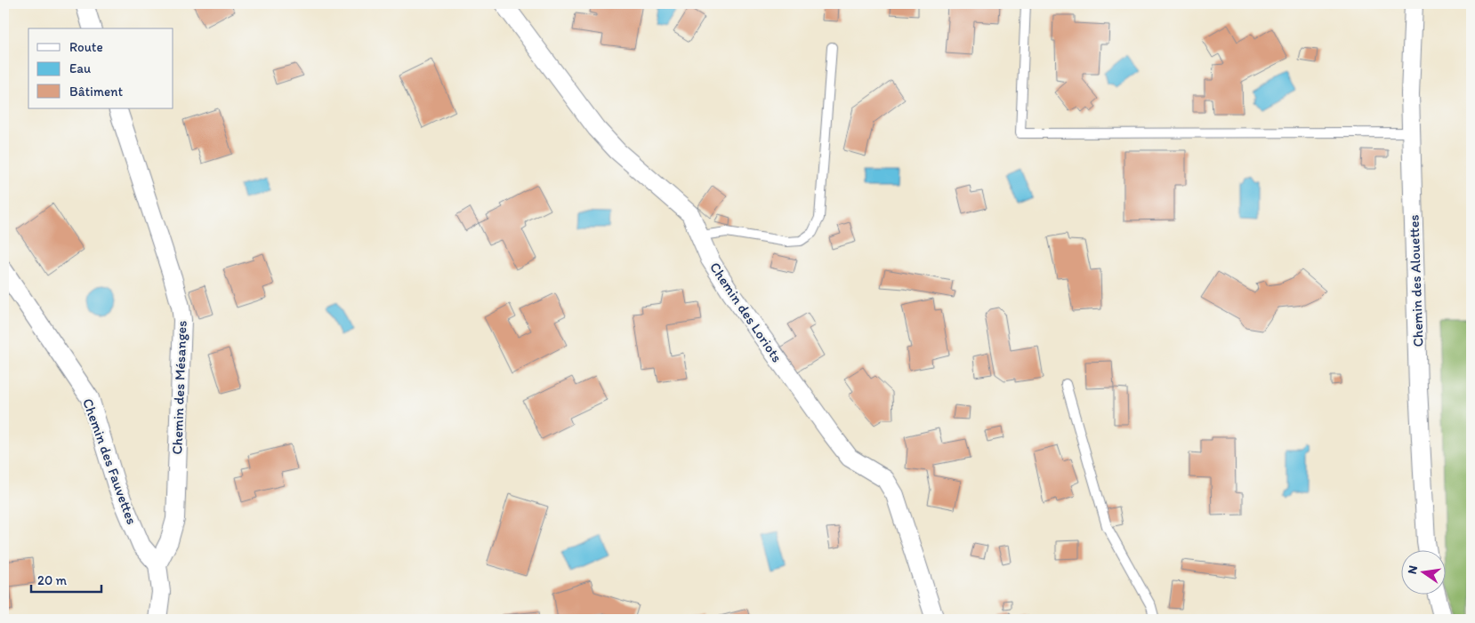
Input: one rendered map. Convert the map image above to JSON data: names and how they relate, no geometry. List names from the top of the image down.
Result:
{
  "streets": {
    "street": [
      "Chemin des Alouettes",
      "Chemin des Loriots",
      "Chemin des Mésanges",
      "Chemin des Fauvettes"
    ]
  },
  "crossings": [
    ["Chemin des Mésanges", "Chemin des Fauvettes"]
  ],
  "legend": ["Route", "Eau", "Bâtiment"],
  "scale_bar": "20 m",
  "north": "left"
}
